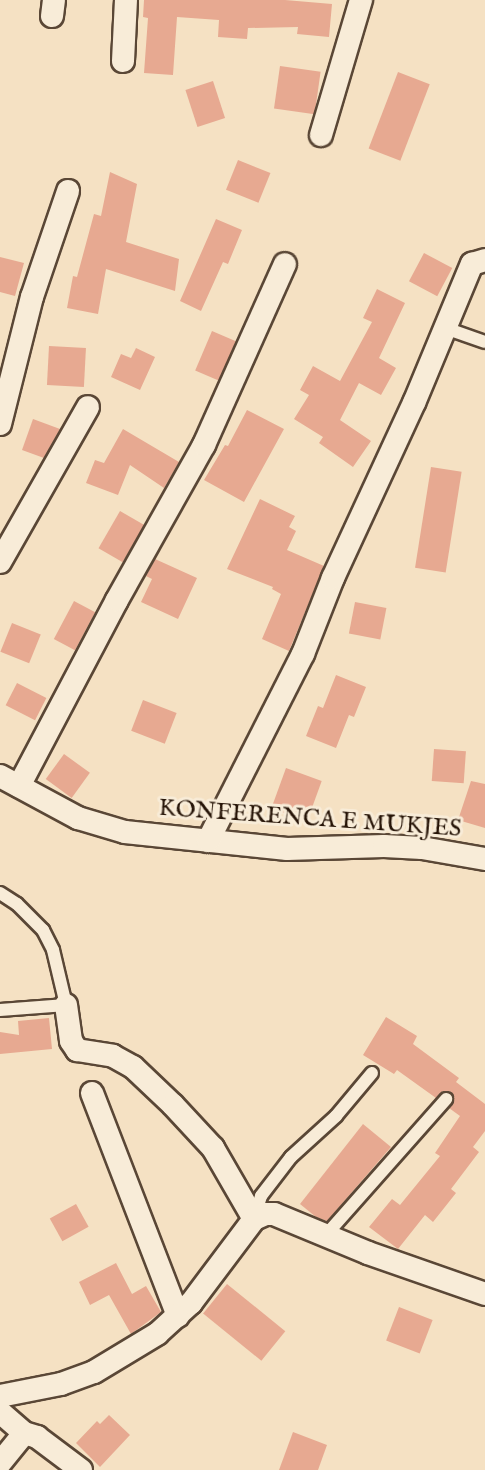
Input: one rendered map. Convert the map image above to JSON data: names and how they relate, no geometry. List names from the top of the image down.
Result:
{
  "streets": {
    "street": ["KONFERENCA E MUKJES"]
  }
}
